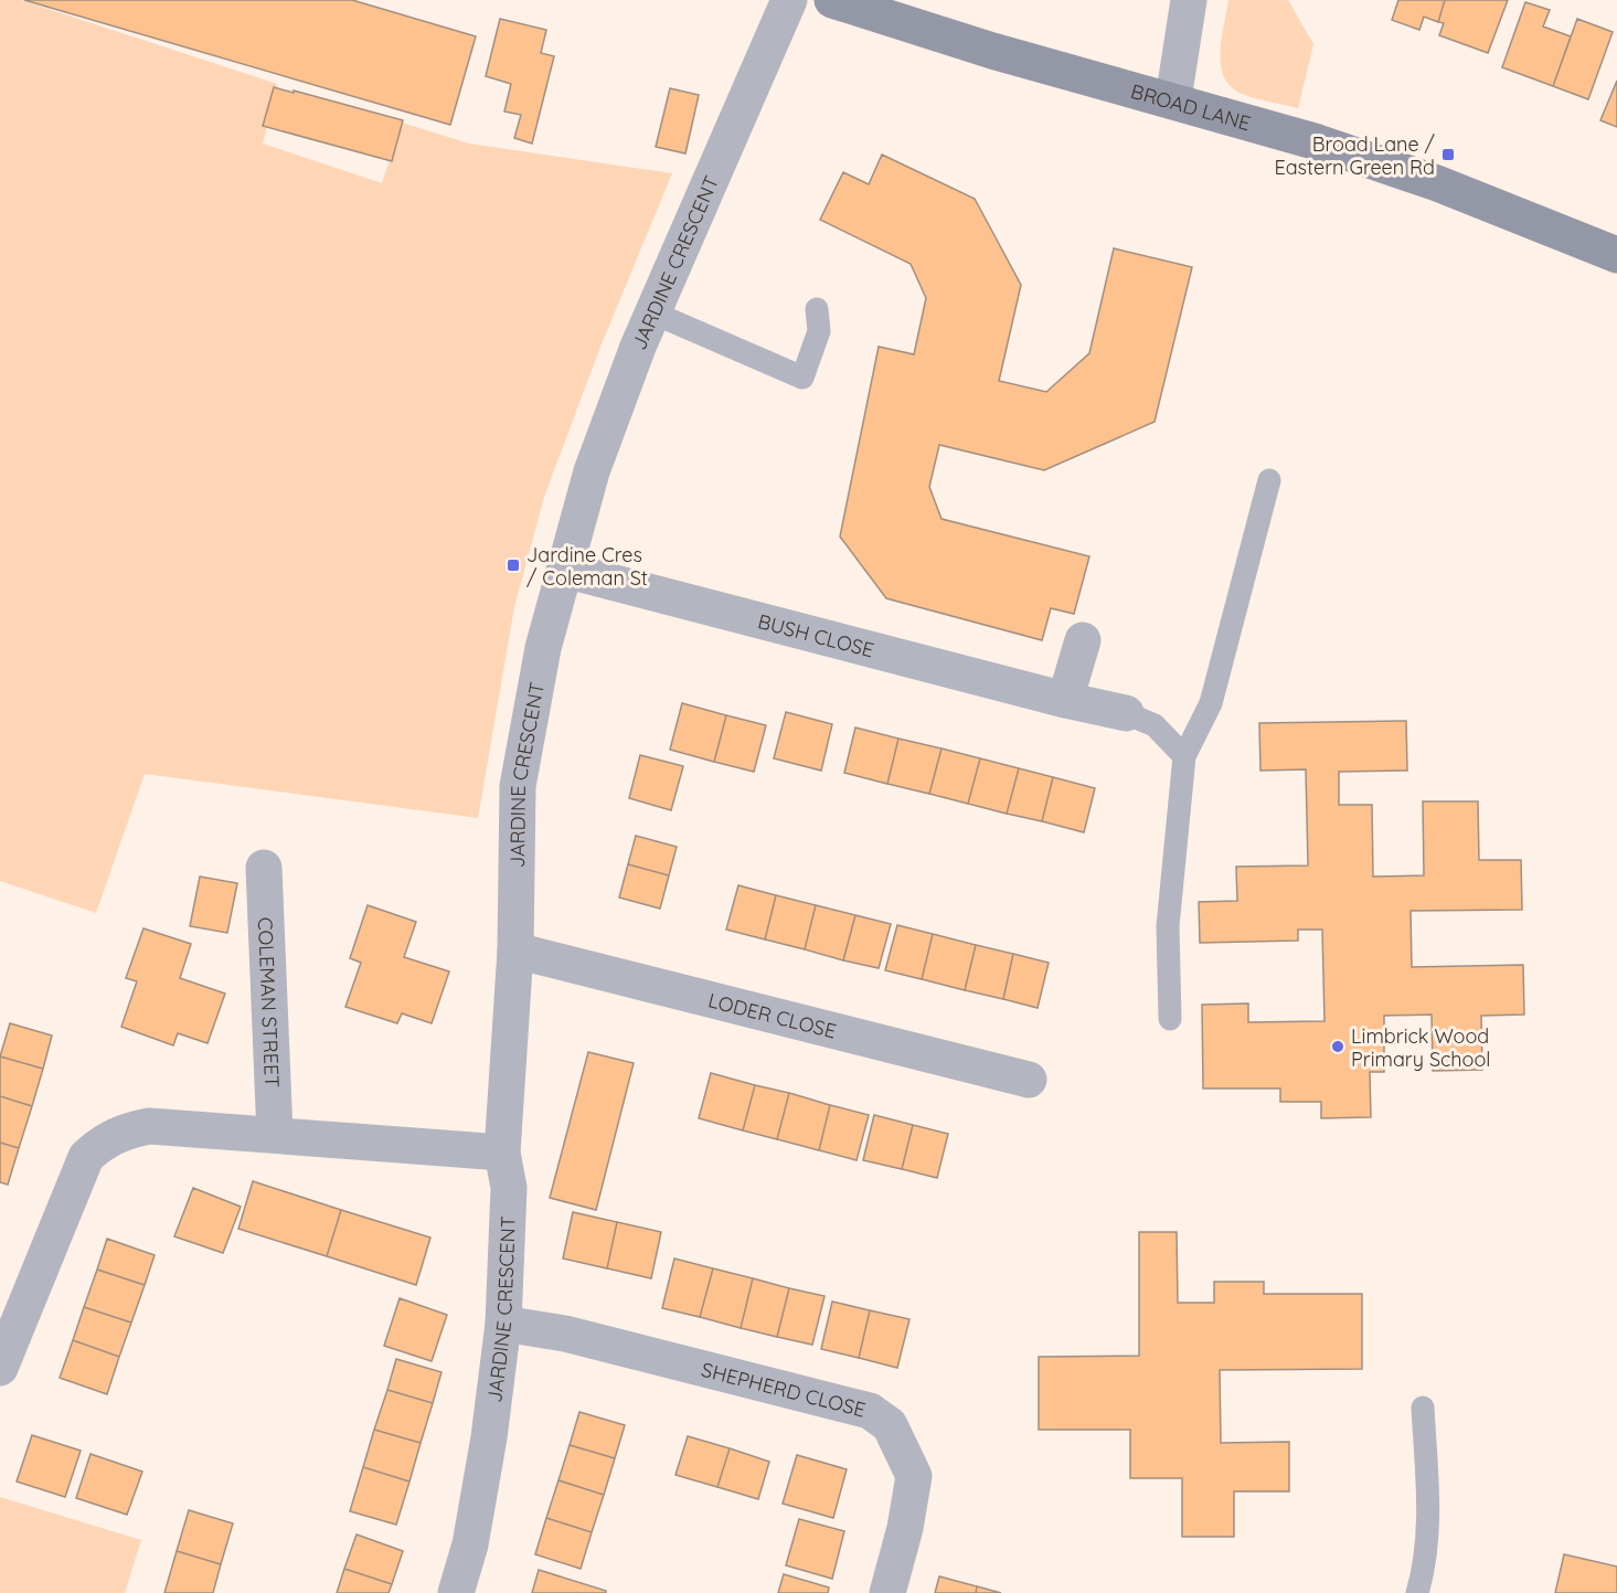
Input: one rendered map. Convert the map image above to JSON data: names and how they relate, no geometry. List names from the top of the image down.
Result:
{
  "streets": {
    "street": [
      "BROAD LANE",
      "JARDINE CRESCENT",
      "BUSH CLOSE",
      "COLEMAN STREET",
      "LODER CLOSE",
      "SHEPHERD CLOSE"
    ]
  },
  "crossings": [
    ["JARDINE CRESCENT", "BUSH CLOSE"],
    ["JARDINE CRESCENT", "LODER CLOSE"],
    ["JARDINE CRESCENT", "SHEPHERD CLOSE"]
  ],
  "places": {
    "transit": ["Broad Lane / Eastern Green Rd", "Jardine Cres / Coleman St"],
    "other": ["Limbrick Wood Primary School"]
  }
}
